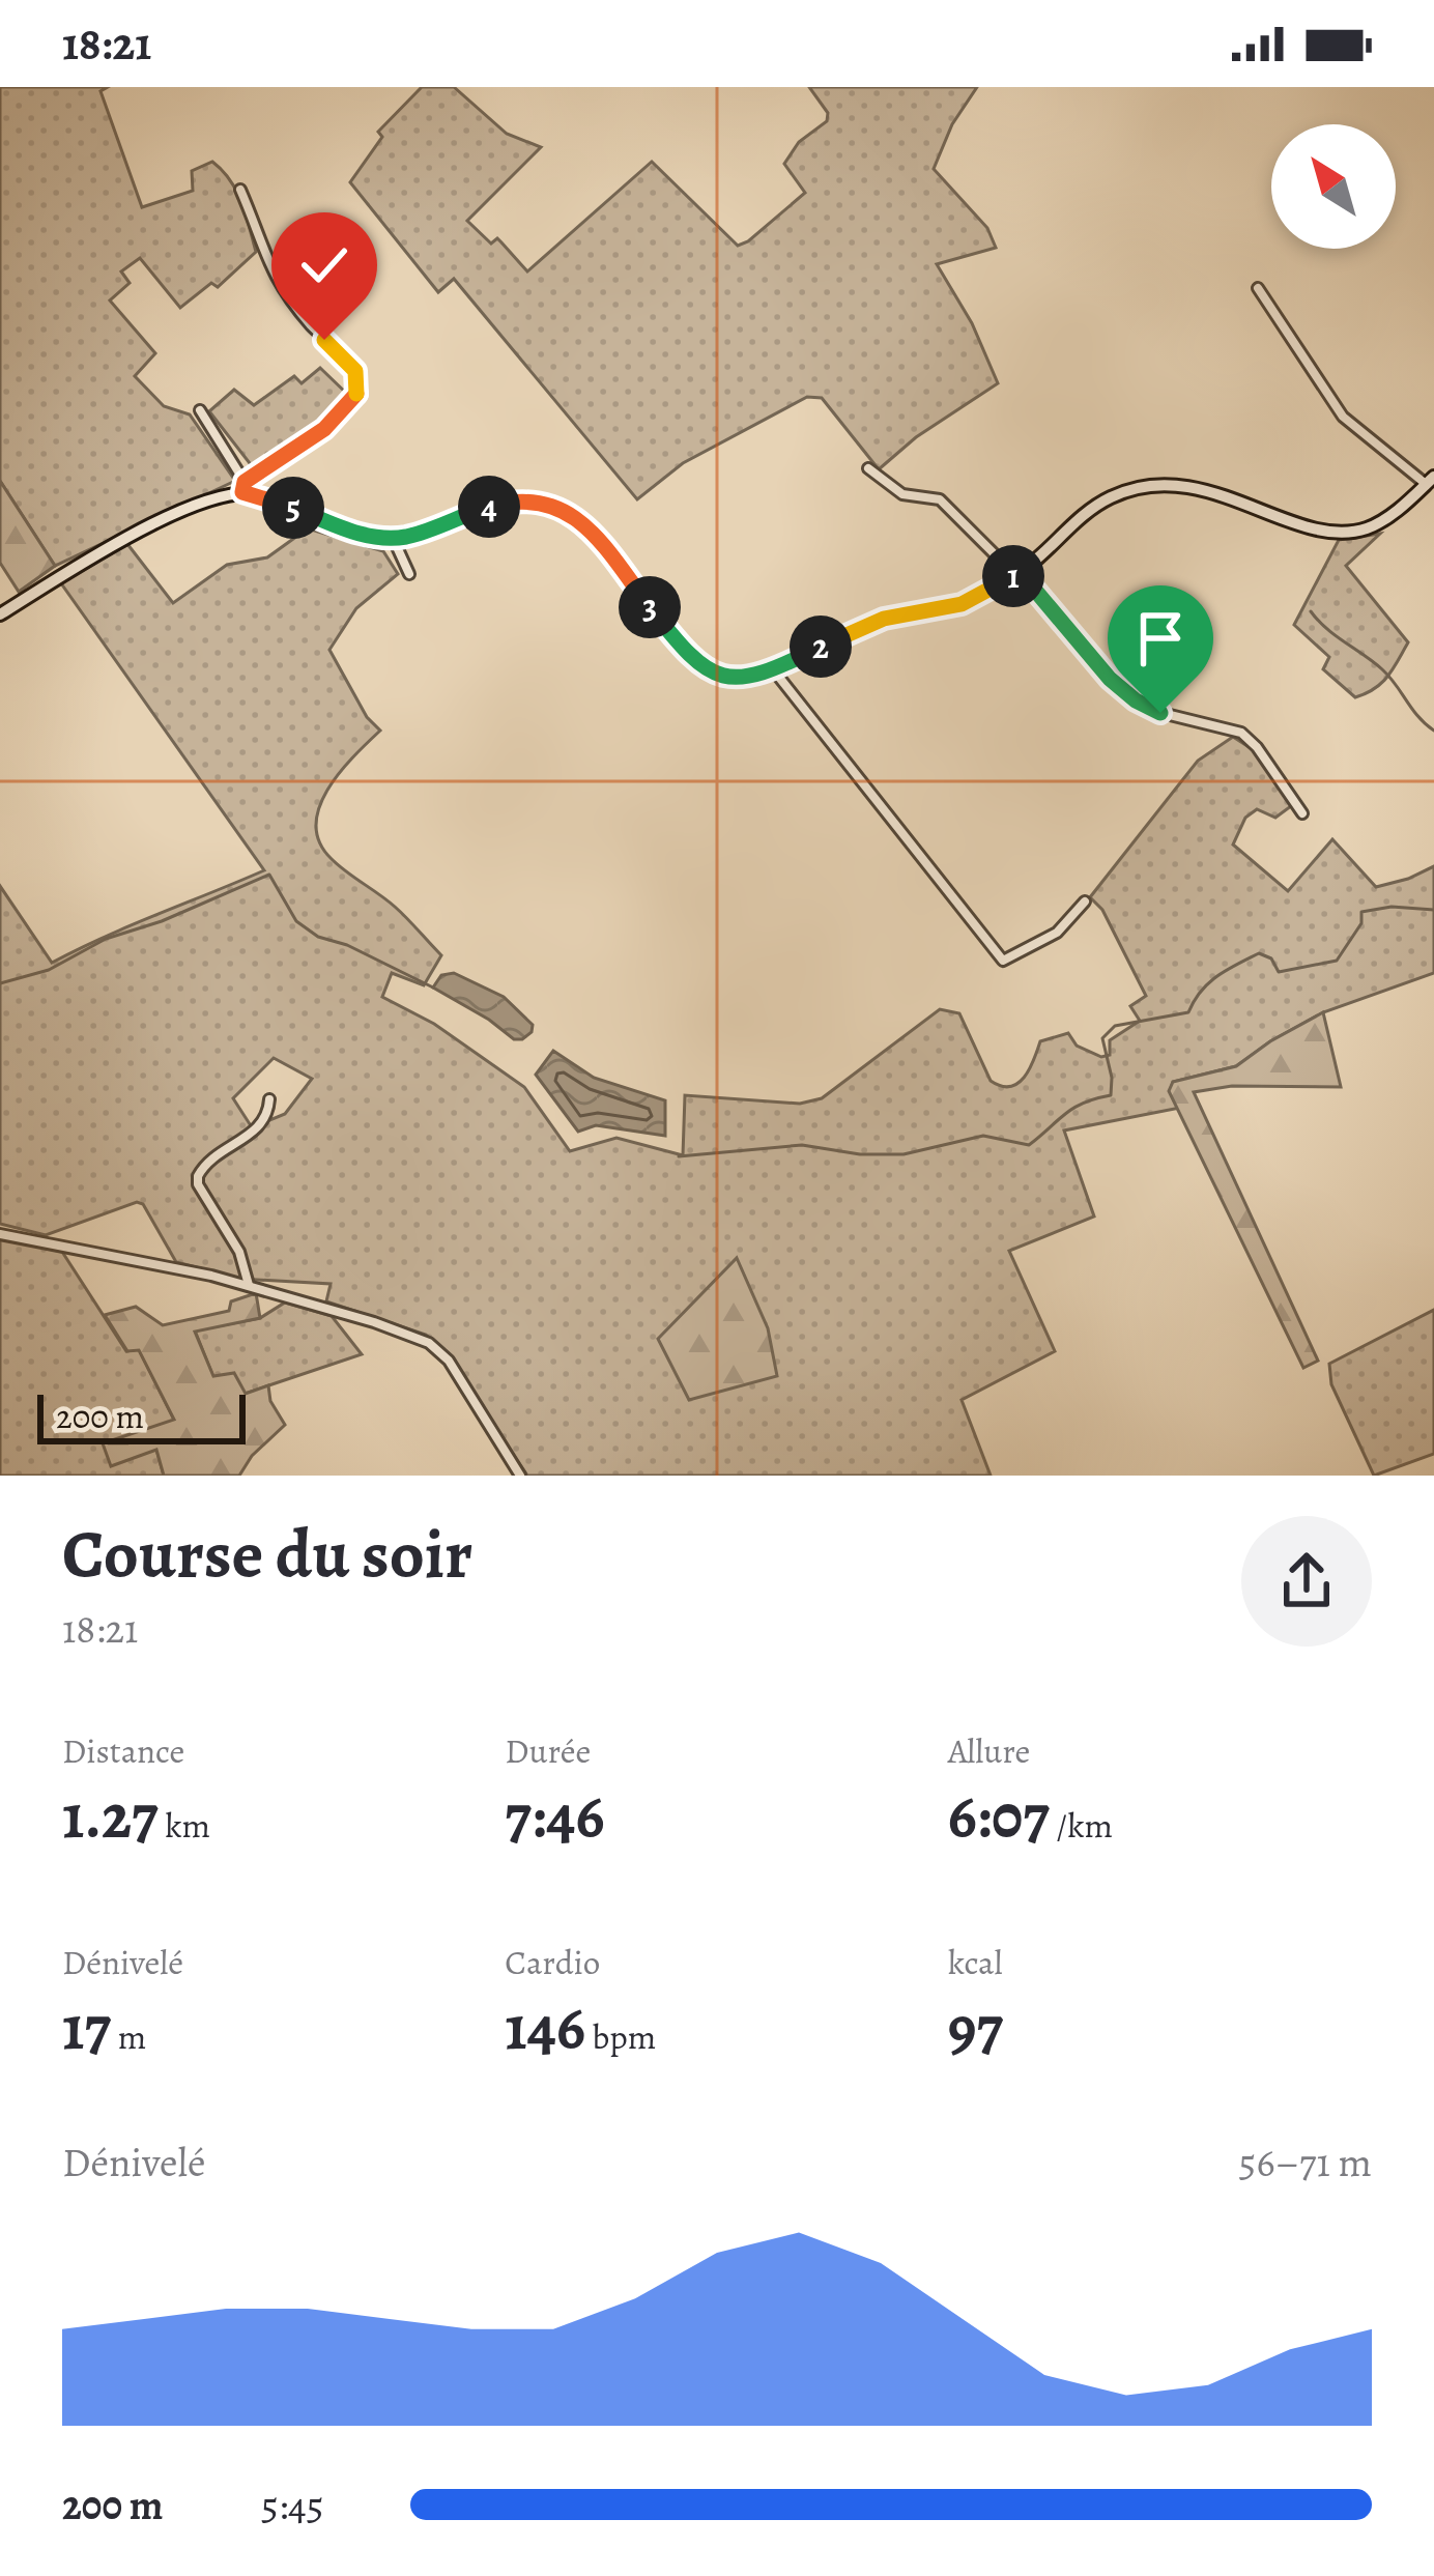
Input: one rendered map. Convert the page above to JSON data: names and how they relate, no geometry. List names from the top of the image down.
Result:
{
  "scale_bar": "200 m",
  "north": "top left",
  "page": {
    "status": "18:21",
    "pins": [
      "4",
      "5",
      "1",
      "3",
      "2"
    ],
    "scale": "200 m",
    "heading": ["Course du soir", "18:21"],
    "stats": [
      ["Distance", "1.27 km"],
      ["Durée", "7:46"],
      ["Allure", "6:07 /km"],
      ["Dénivelé", "17 m"],
      ["Cardio", "146 bpm"],
      ["kcal", "97"]
    ],
    "chart": ["Dénivelé", "56–71 m"],
    "list": [
      {
        "name": "200 m",
        "note": "5:45"
      }
    ]
  }
}
